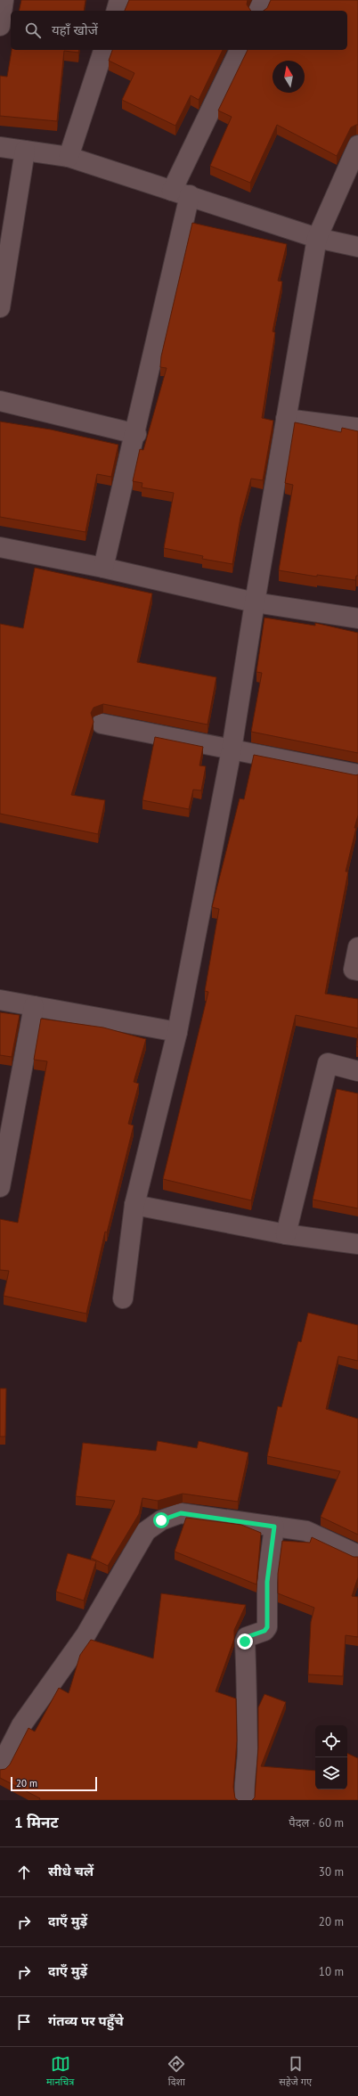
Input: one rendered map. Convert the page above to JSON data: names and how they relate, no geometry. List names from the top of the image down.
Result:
{
  "scale_bar": "20 m",
  "north": "top",
  "page": {
    "search": "यहाँ खोजें",
    "scale": "20 m",
    "heading": ["1 मिनट", "पैदल · 60 m"],
    "list": [
      ["सीधे चलें", "30 m"],
      ["दाएँ मुड़ें", "20 m"],
      ["दाएँ मुड़ें", "10 m"],
      "गंतव्य पर पहुँचे"
    ],
    "nav": ["मानचित्र", "दिशा", "सहेजे गए"]
  }
}
